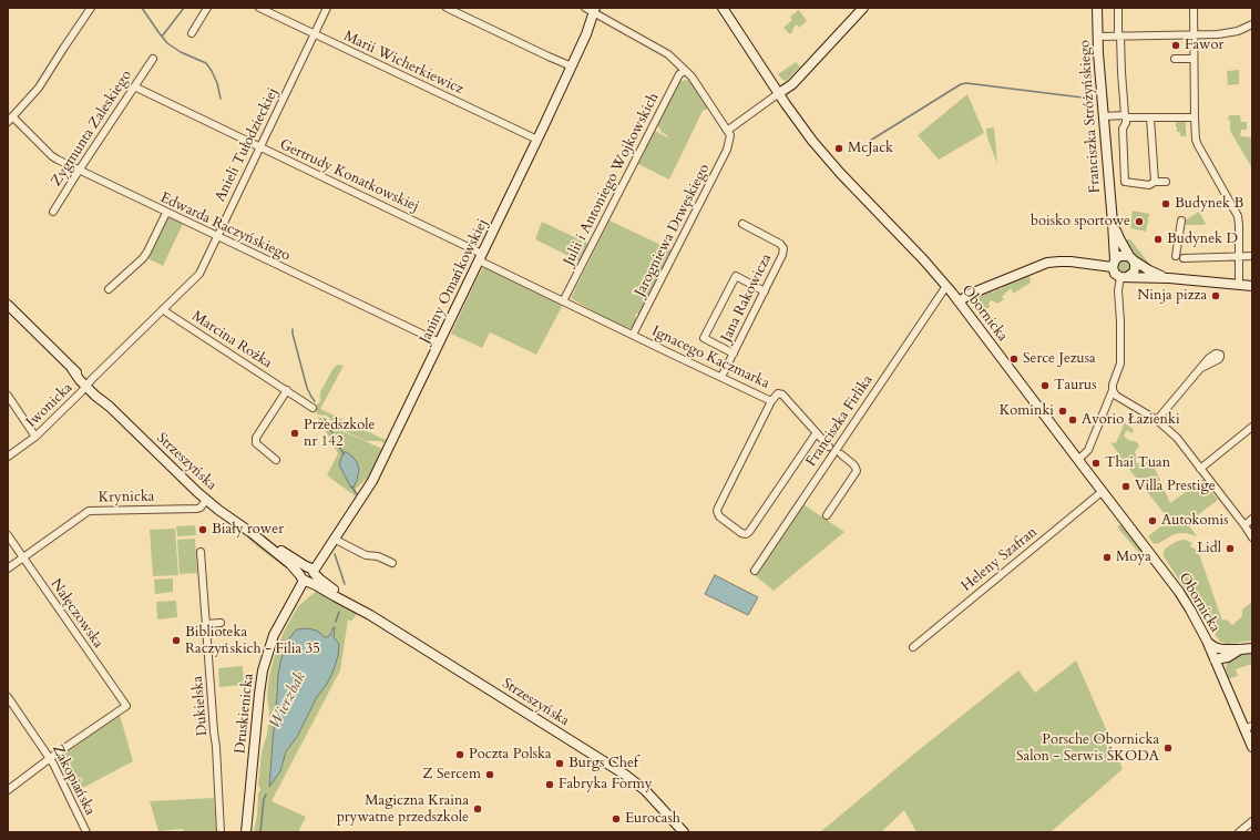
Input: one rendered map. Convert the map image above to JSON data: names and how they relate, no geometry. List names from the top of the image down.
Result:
{
  "streets": {
    "street": [
      "Marii Wicherkiewicz",
      "Franciszka Stróżyńskiego",
      "Zygmunta Zaleskiego",
      "Anieli Tułodzieckiej",
      "Gertrudy Konatkowskiej",
      "Julii i Antoniego Wojkowskich",
      "Edwarda Raczyńskiego",
      "Jarogniewa Drwęskiego",
      "Janiny Omańkowskiej",
      "Jana Rakowicza",
      "Obornicka",
      "Marcina Rożka",
      "Ignacego Kaczmarka",
      "Iwonicka",
      "Franciszka Firlika",
      "Strzeszyńska",
      "Krynicka",
      "Heleny Szafran",
      "Nałęczowska",
      "Dukielska",
      "Druskienicka",
      "Zakopiańska"
    ]
  },
  "crossings": [
    ["Marii Wicherkiewicz", "Anieli Tułodzieckiej"],
    ["Marii Wicherkiewicz", "Janiny Omańkowskiej"],
    ["Zygmunta Zaleskiego", "Gertrudy Konatkowskiej"],
    ["Zygmunta Zaleskiego", "Edwarda Raczyńskiego"],
    ["Anieli Tułodzieckiej", "Gertrudy Konatkowskiej"],
    ["Anieli Tułodzieckiej", "Edwarda Raczyńskiego"],
    ["Anieli Tułodzieckiej", "Marcina Rożka"],
    ["Anieli Tułodzieckiej", "Iwonicka"],
    ["Anieli Tułodzieckiej", "Strzeszyńska"],
    ["Gertrudy Konatkowskiej", "Janiny Omańkowskiej"],
    ["Gertrudy Konatkowskiej", "Ignacego Kaczmarka"],
    ["Julii i Antoniego Wojkowskich", "Ignacego Kaczmarka"],
    ["Edwarda Raczyńskiego", "Janiny Omańkowskiej"],
    ["Jarogniewa Drwęskiego", "Ignacego Kaczmarka"],
    ["Janiny Omańkowskiej", "Ignacego Kaczmarka"],
    ["Janiny Omańkowskiej", "Strzeszyńska"],
    ["Jana Rakowicza", "Ignacego Kaczmarka"],
    ["Obornicka", "Franciszka Firlika"],
    ["Obornicka", "Heleny Szafran"],
    ["Ignacego Kaczmarka", "Franciszka Firlika"],
    ["Iwonicka", "Strzeszyńska"],
    ["Strzeszyńska", "Krynicka"],
    ["Strzeszyńska", "Druskienicka"],
    ["Krynicka", "Nałęczowska"],
    ["Nałęczowska", "Zakopiańska"]
  ],
  "water": ["Wierzbak"],
  "places": [
    "Fawor",
    "McJack",
    "Budynek B",
    "boisko sportowe",
    "Budynek D",
    "Ninja pizza",
    "Serce Jezusa",
    "Taurus",
    "Kominki",
    "Avorio Łazienki",
    "Przedszkole nr 142",
    "Thai Tuan",
    "Villa Prestige",
    "Autokomis",
    "Biały rower",
    "Lidl",
    "Moya",
    "Biblioteka Raczyńskich - Filia 35",
    "Porsche Obornicka Salon - Serwis ŠKODA",
    "Poczta Polska",
    "Burgs Chef",
    "Z Sercem",
    "Fabryka Formy",
    "Magiczna Kraina prywatne przedszkole",
    "Eurocash"
  ]
}
